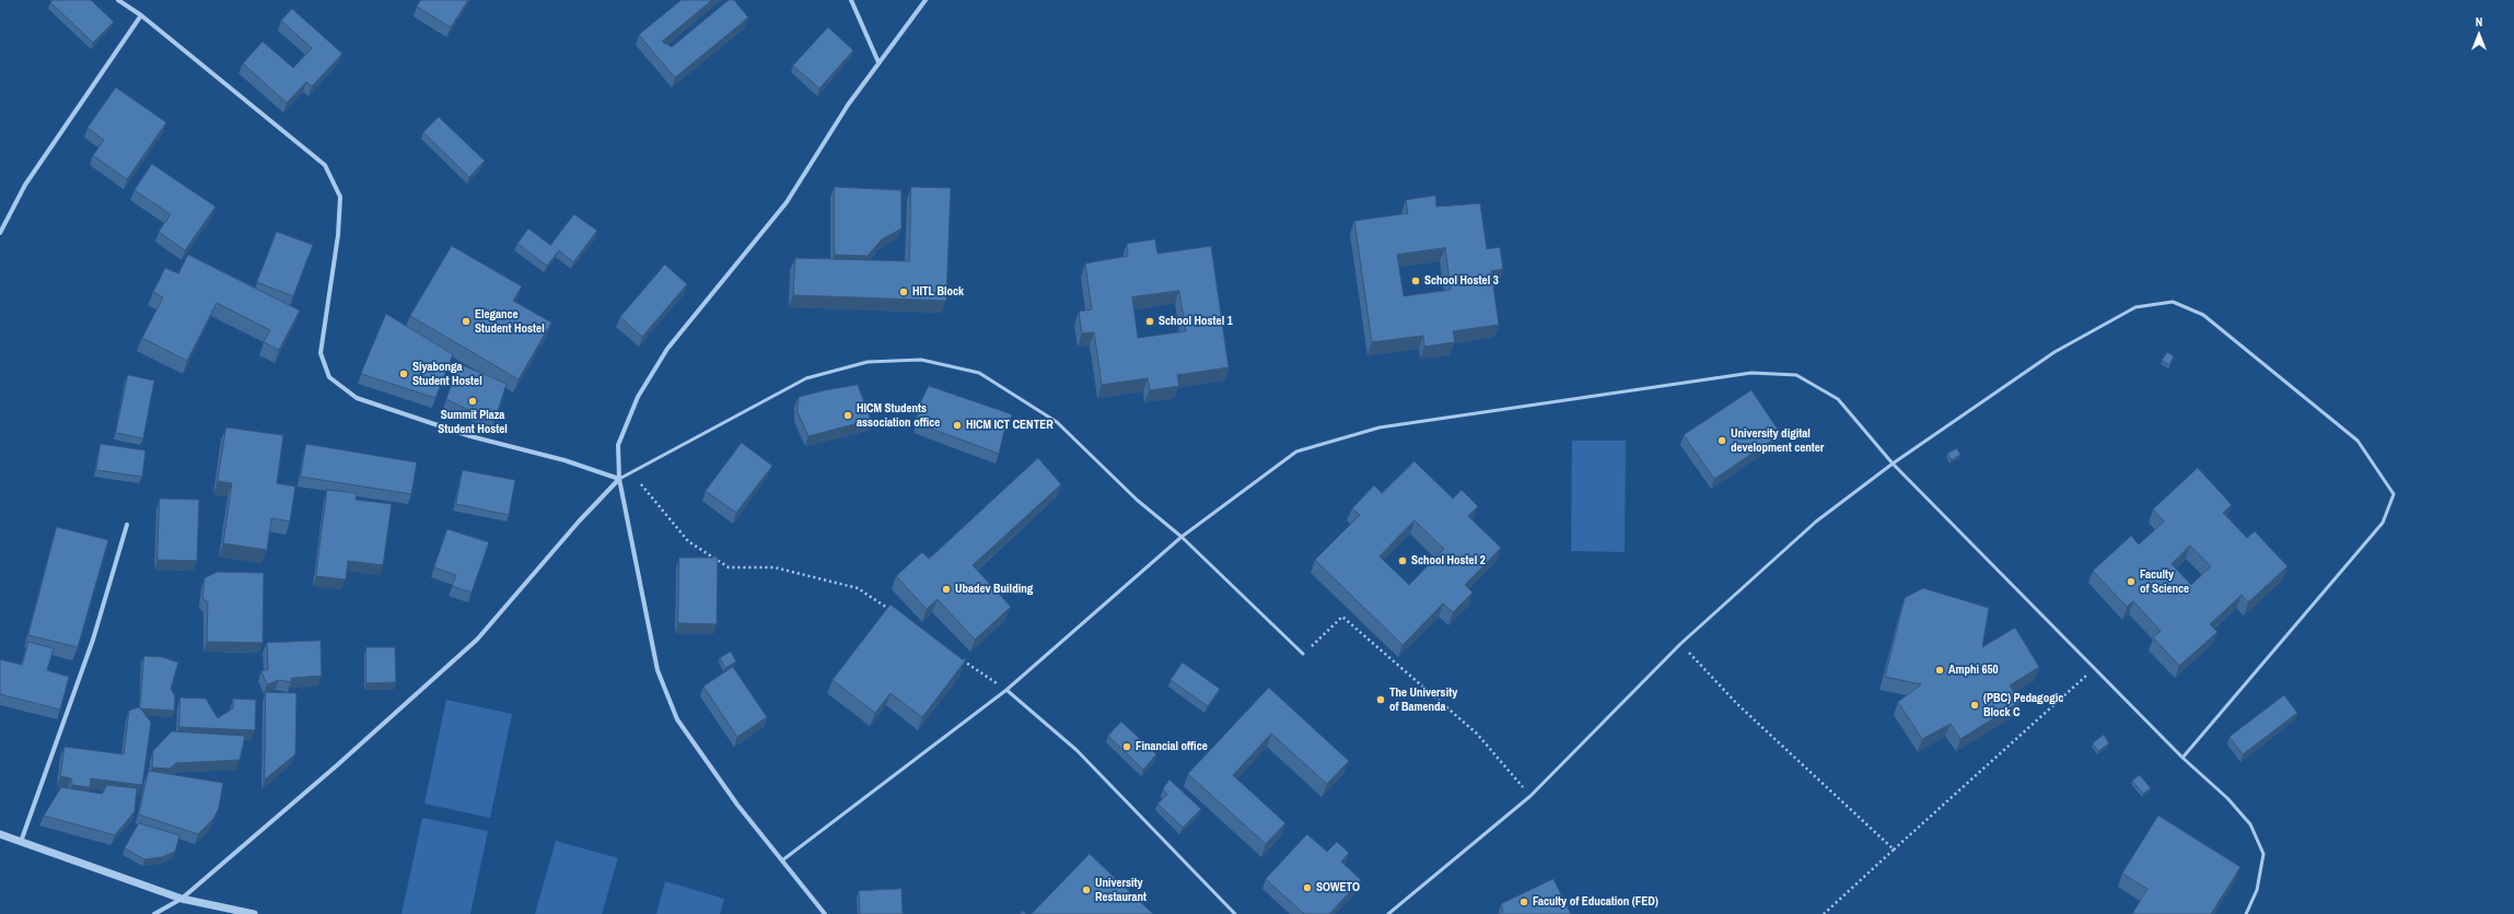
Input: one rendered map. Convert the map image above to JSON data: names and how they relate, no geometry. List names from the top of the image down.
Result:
{
  "places": [
    "School Hostel 3",
    "HITL Block",
    "Elegance Student Hostel",
    "School Hostel 1",
    "Siyabonga Student Hostel",
    "Summit Plaza Student Hostel",
    "HICM Students association office",
    "HICM ICT CENTER",
    "University digital development center",
    "School Hostel 2",
    "Faculty of Science",
    "Ubadev Building",
    "Amphi 650",
    "The University of Bamenda",
    "(PBC) Pedagogic Block C",
    "Financial office",
    "SOWETO",
    "University Restaurant",
    "Faculty of Education (FED)"
  ],
  "north": "top"
}
